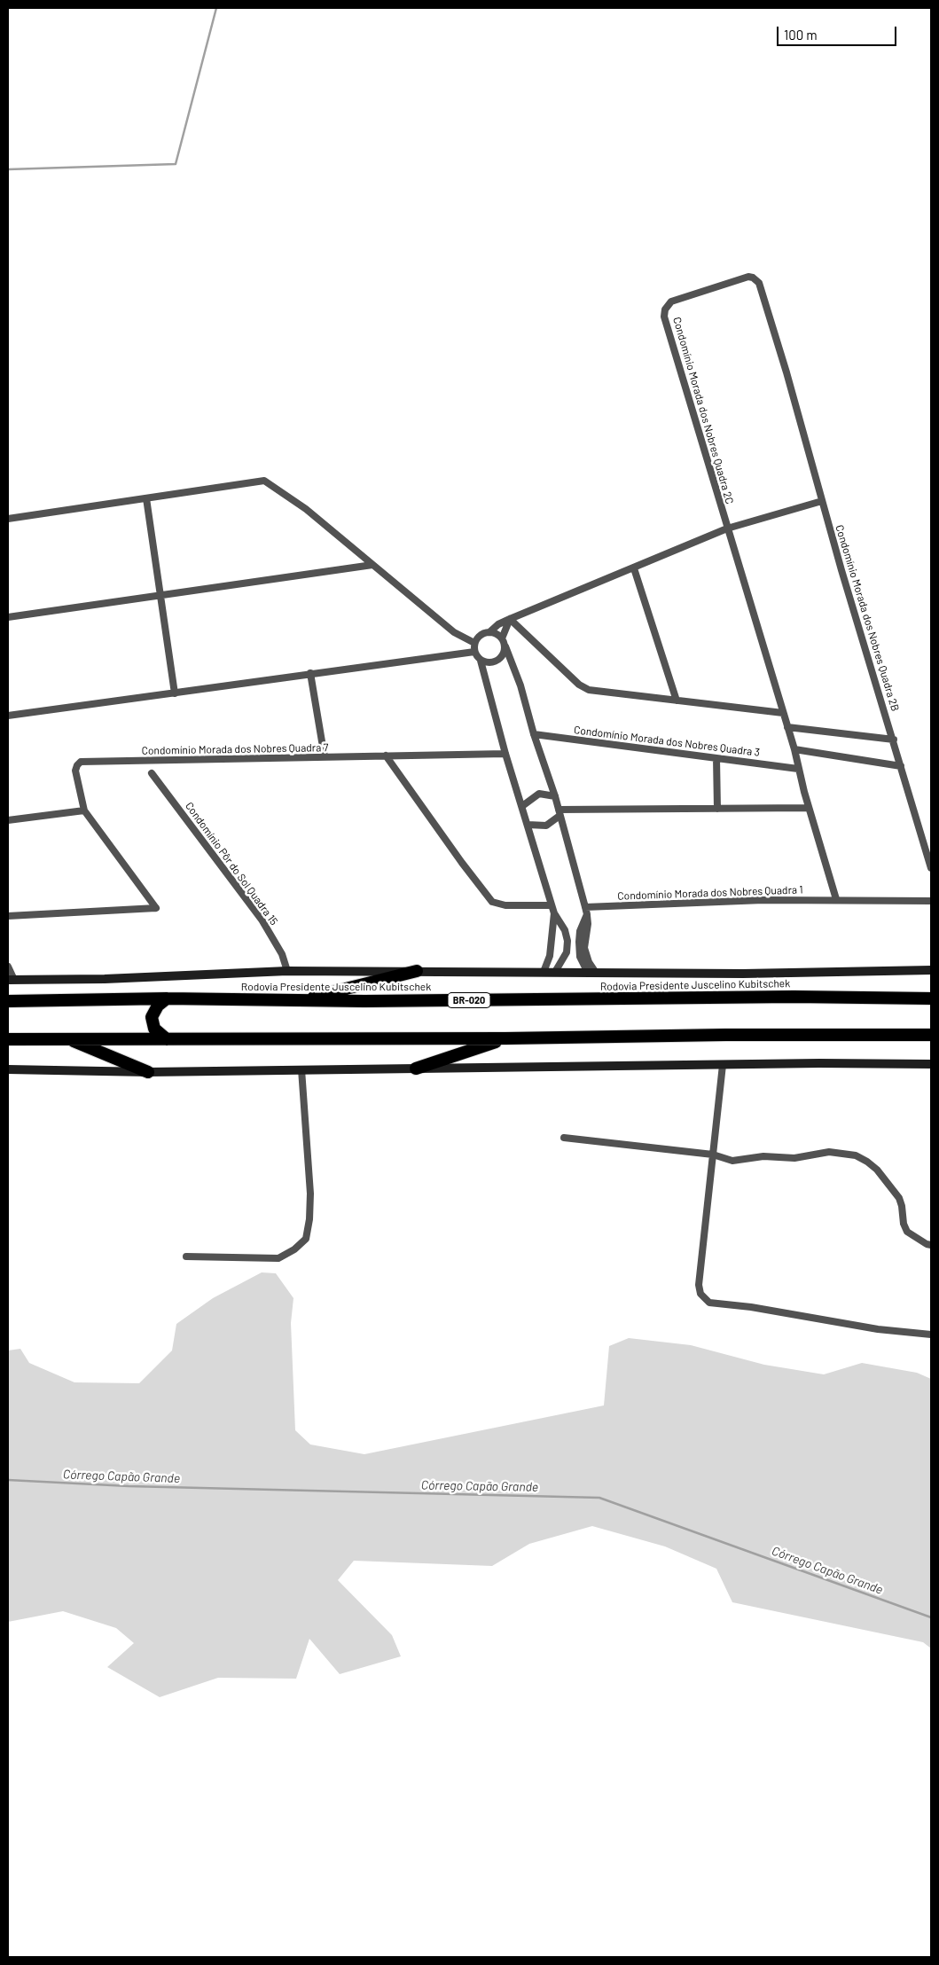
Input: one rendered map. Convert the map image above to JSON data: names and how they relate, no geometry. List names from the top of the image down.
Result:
{
  "streets": {
    "highway": ["Rodovia Presidente Juscelino Kubitschek", "BR-020"],
    "street": [
      "Condomínio Morada dos Nobres Quadra 2C",
      "Condomínio Morada dos Nobres Quadra 2B",
      "Condomínio Morada dos Nobres Quadra 3",
      "Condomínio Morada dos Nobres Quadra 7",
      "Condomínio Pôr do Sol Quadra 15",
      "Condomínio Morada dos Nobres Quadra 1"
    ]
  },
  "crossings": [
    ["Condomínio Morada dos Nobres Quadra 2C", "Condomínio Morada dos Nobres Quadra 2B"]
  ],
  "water": ["Córrego Capão Grande"],
  "scale_bar": "100 m"
}
